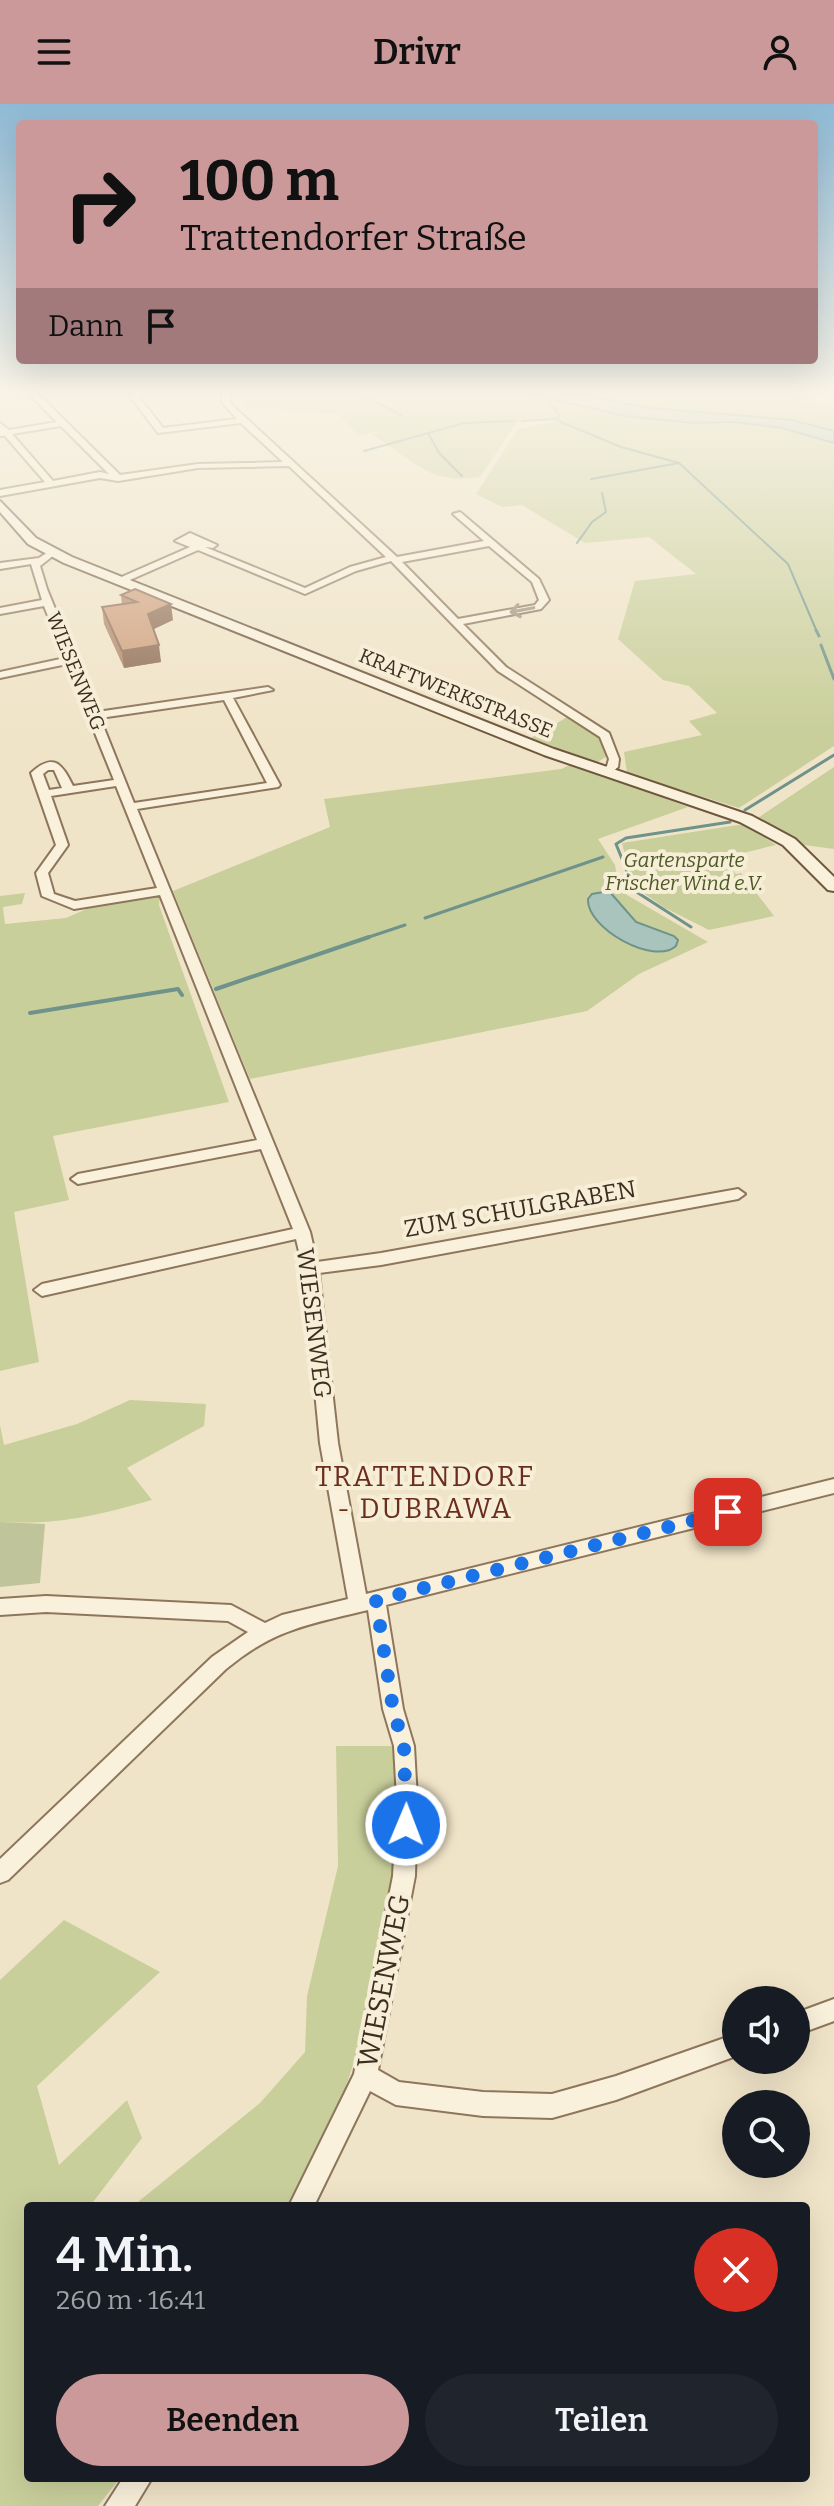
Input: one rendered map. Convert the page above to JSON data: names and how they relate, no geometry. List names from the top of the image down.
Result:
{
  "streets": {
    "main road": ["KRAFTWERKSTRASSE"],
    "street": ["WIESENWEG", "ZUM SCHULGRABEN"]
  },
  "crossings": [
    ["WIESENWEG", "KRAFTWERKSTRASSE"],
    ["WIESENWEG", "ZUM SCHULGRABEN"]
  ],
  "districts": ["TRATTENDORF - DUBRAWA"],
  "parks": ["Gartensparte Frischer Wind e.V."],
  "page": {
    "header": "Drivr",
    "turn": ["100 m", "Trattendorfer Straße"],
    "then": "Dann",
    "heading": ["4 Min.", "260 m · 16:41"],
    "buttons": ["Beenden", "Teilen"]
  }
}
